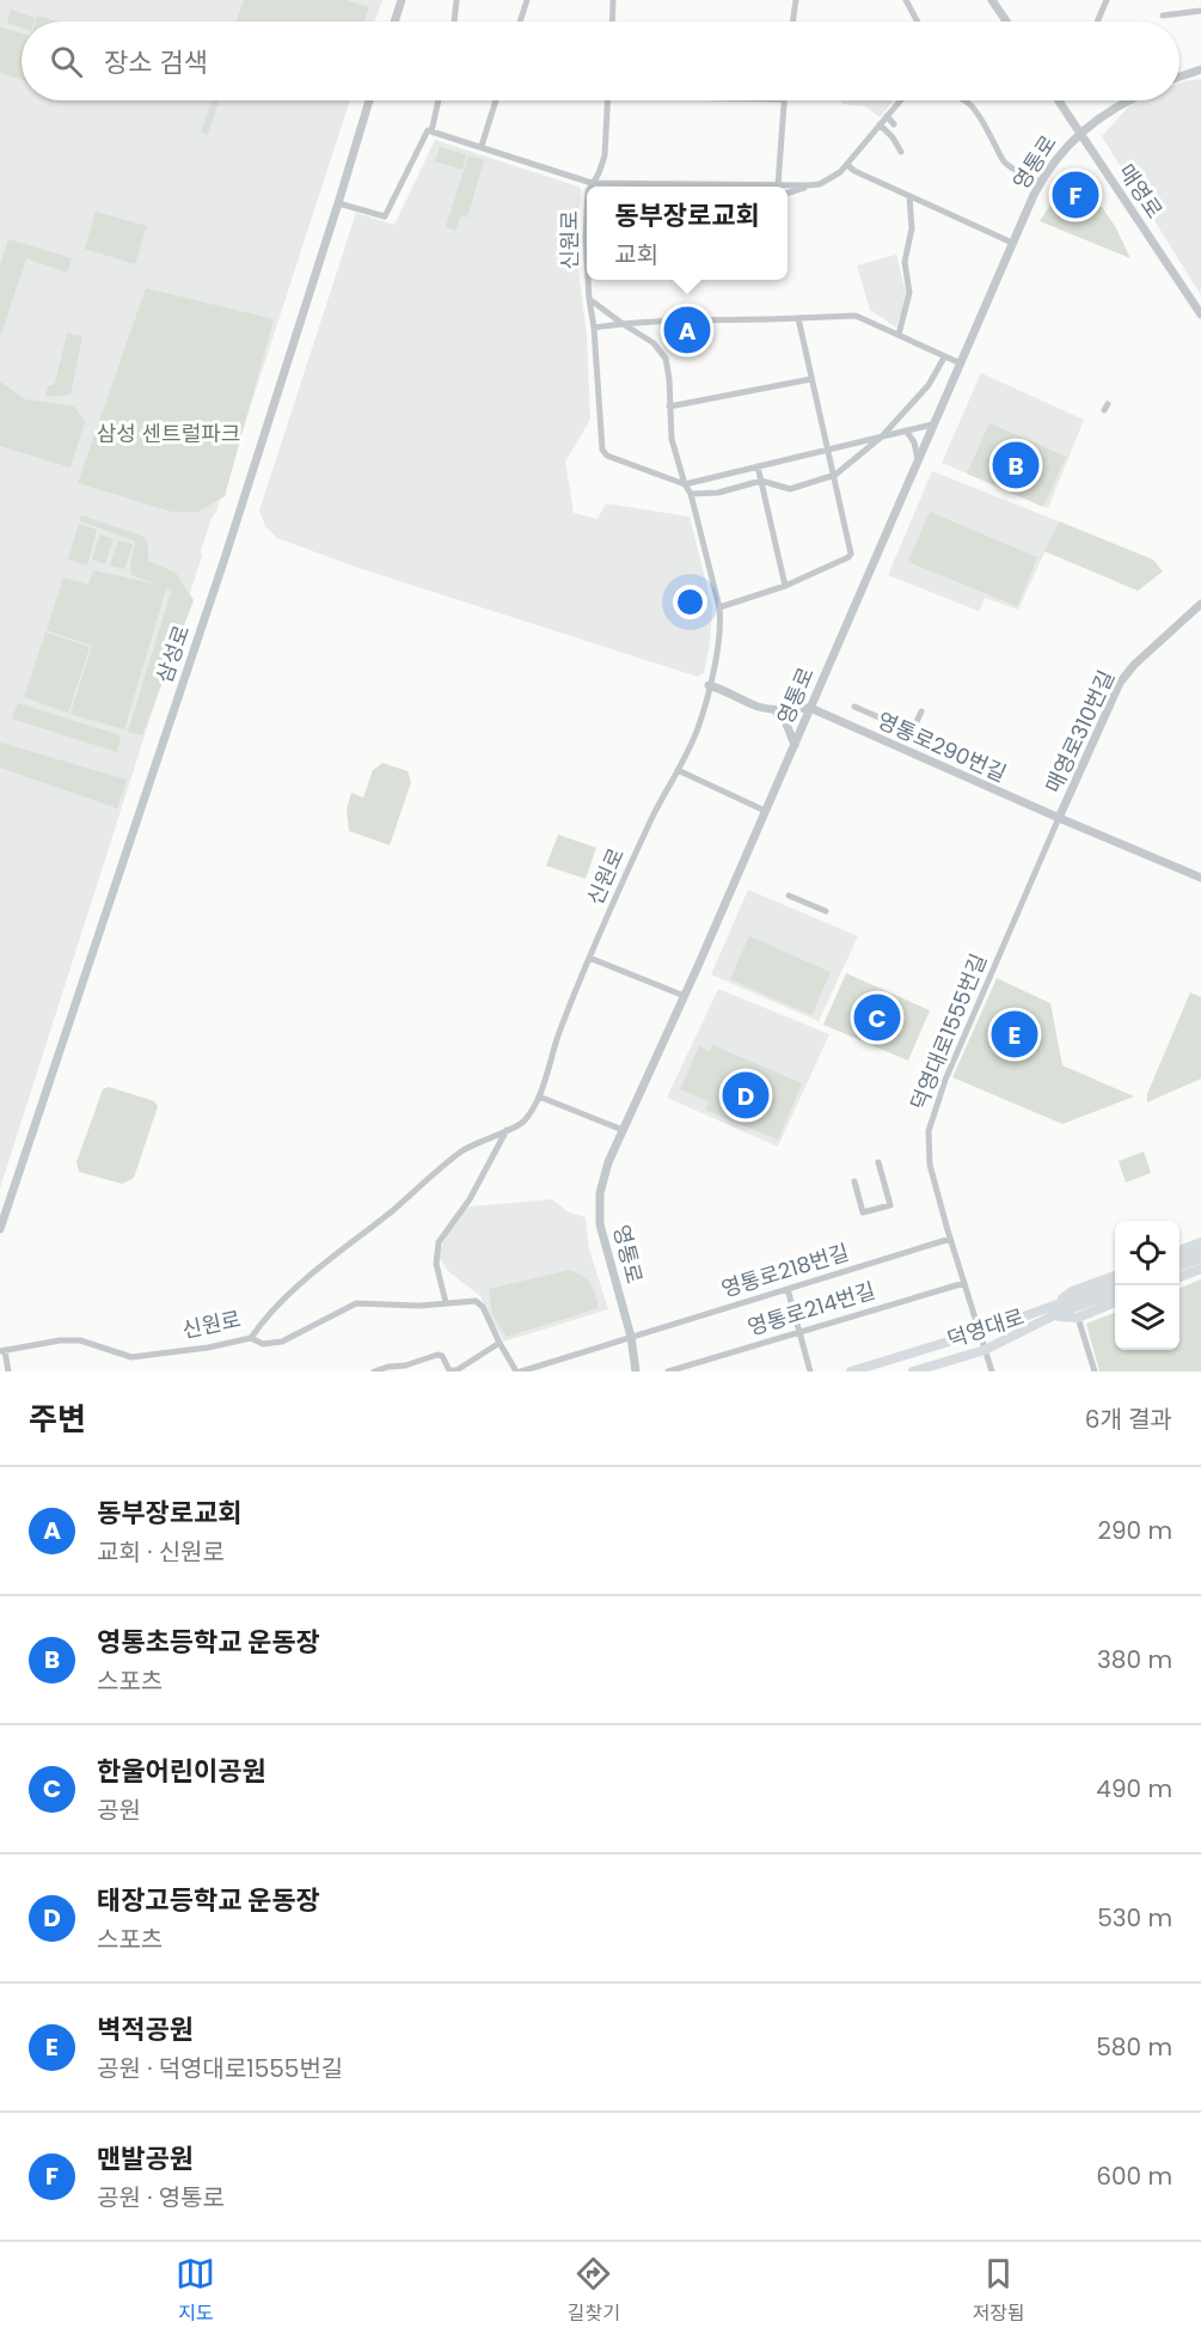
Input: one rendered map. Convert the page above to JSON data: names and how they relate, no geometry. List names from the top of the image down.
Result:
{
  "streets": {
    "main road": ["덕영대로"],
    "street": [
      "영통로",
      "매영로",
      "신원로",
      "삼성로",
      "매영로310번길",
      "영통로290번길",
      "덕영대로1555번길",
      "영통로218번길",
      "영통로214번길"
    ]
  },
  "crossings": [
    ["영통로", "매영로"],
    ["영통로", "영통로290번길"],
    ["영통로", "영통로218번길"],
    ["매영로310번길", "영통로290번길"],
    ["매영로310번길", "덕영대로1555번길"],
    ["영통로290번길", "덕영대로1555번길"],
    ["덕영대로1555번길", "영통로218번길"],
    ["덕영대로1555번길", "영통로214번길"],
    ["덕영대로1555번길", "덕영대로"]
  ],
  "parks": ["삼성 센트럴파크"],
  "page": {
    "search": "장소 검색",
    "pins": [
      "F",
      "A",
      "B",
      "C",
      "E",
      "D"
    ],
    "popup": ["동부장로교회", "교회"],
    "heading": ["주변", "6개 결과"],
    "list": [
      {
        "mark": "A",
        "name": "동부장로교회",
        "note": "교회 · 신원로",
        "value": "290 m"
      },
      {
        "mark": "B",
        "name": "영통초등학교 운동장",
        "note": "스포츠",
        "value": "380 m"
      },
      {
        "mark": "C",
        "name": "한울어린이공원",
        "note": "공원",
        "value": "490 m"
      },
      {
        "mark": "D",
        "name": "태장고등학교 운동장",
        "note": "스포츠",
        "value": "530 m"
      },
      {
        "mark": "E",
        "name": "벽적공원",
        "note": "공원 · 덕영대로1555번길",
        "value": "580 m"
      },
      {
        "mark": "F",
        "name": "맨발공원",
        "note": "공원 · 영통로",
        "value": "600 m"
      }
    ],
    "nav": ["지도", "길찾기", "저장됨"]
  }
}
